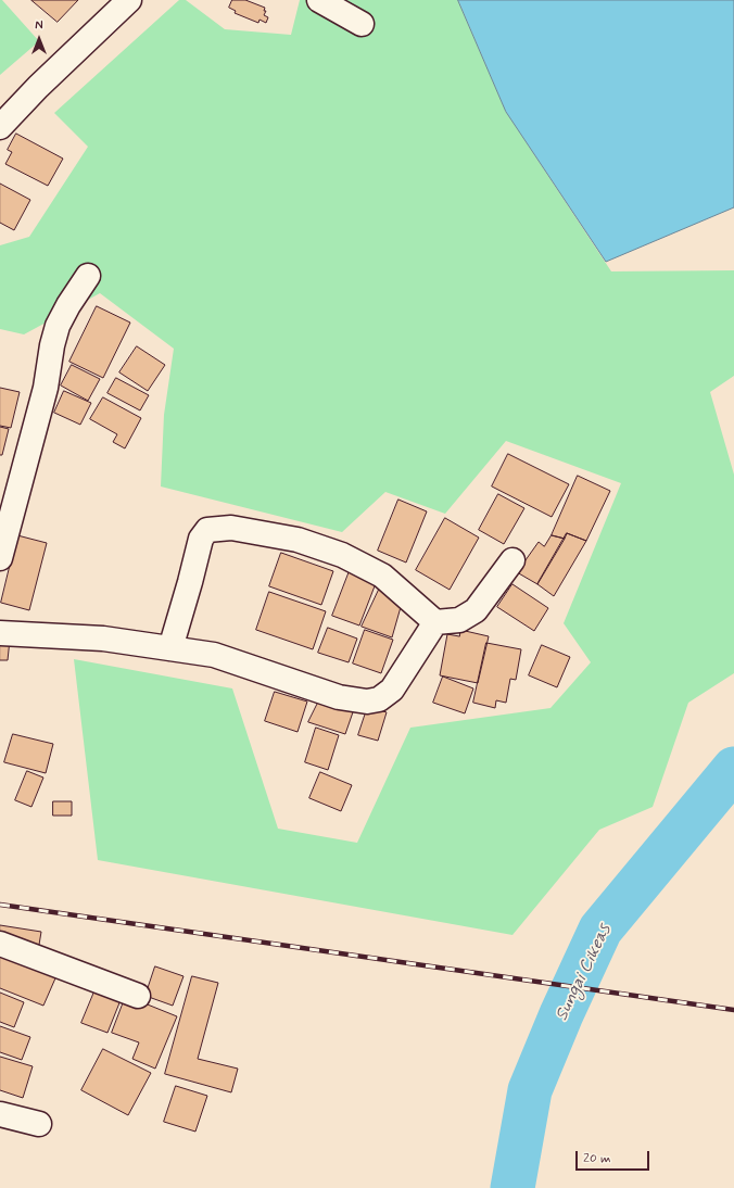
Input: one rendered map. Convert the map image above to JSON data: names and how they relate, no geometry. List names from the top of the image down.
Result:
{
  "water": ["Sungai Cikeas"],
  "scale_bar": "20 m",
  "north": "top"
}
